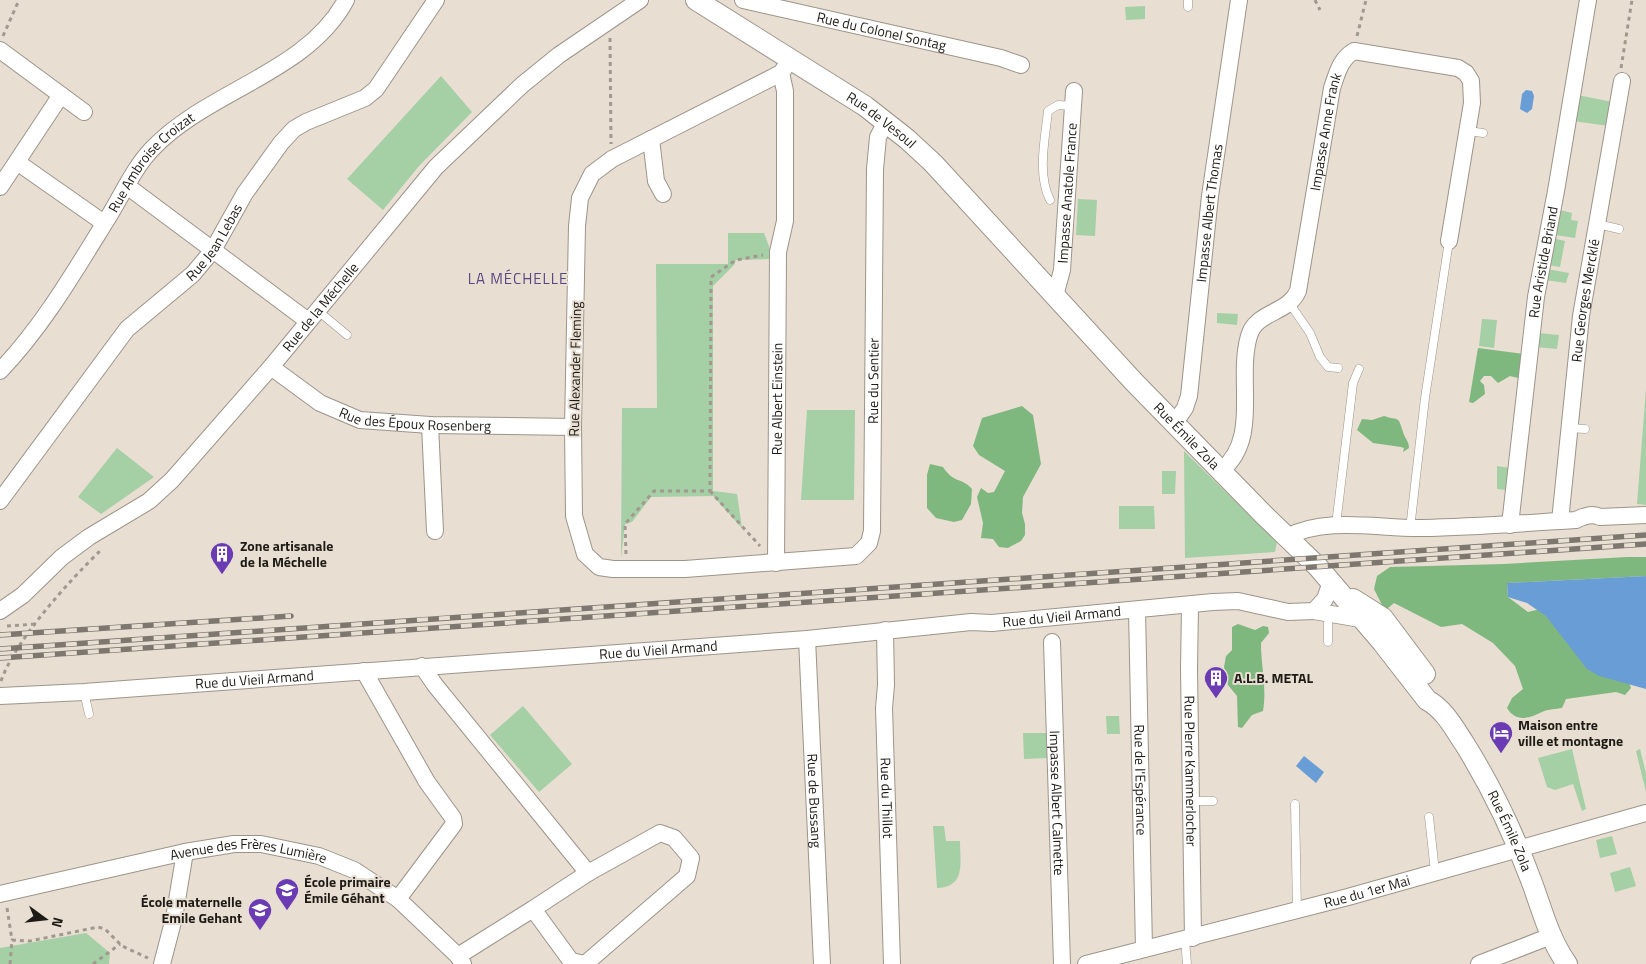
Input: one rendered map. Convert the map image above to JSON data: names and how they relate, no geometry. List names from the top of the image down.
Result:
{
  "streets": {
    "street": [
      "Rue du Colonel Sontag",
      "Rue de Vesoul",
      "Impasse Anne Frank",
      "Rue Ambroise Croizat",
      "Impasse Anatole France",
      "Impasse Albert Thomas",
      "Rue Jean Lebas",
      "Rue Aristide Briand",
      "Rue Georges Mercklé",
      "Rue de la Méchelle",
      "Rue Alexander Fleming",
      "Rue du Sentier",
      "Rue Albert Einstein",
      "Rue des Époux Rosenberg",
      "Rue Émile Zola",
      "Rue du Vieil Armand",
      "Rue PIerre Kammerlocher",
      "Rue de l'Espérance",
      "Rue du Thillot",
      "Rue de Bussang",
      "Impasse Albert Calmette",
      "Avenue des Frères Lumière",
      "Rue du 1er Mai"
    ]
  },
  "crossings": [
    ["Rue de Vesoul", "Rue Alexander Fleming"],
    ["Rue de Vesoul", "Rue du Sentier"],
    ["Rue de Vesoul", "Rue Albert Einstein"],
    ["Rue de Vesoul", "Rue Émile Zola"],
    ["Impasse Anatole France", "Rue Émile Zola"],
    ["Impasse Albert Thomas", "Rue Émile Zola"],
    ["Rue de la Méchelle", "Rue des Époux Rosenberg"],
    ["Rue Alexander Fleming", "Rue Albert Einstein"],
    ["Rue Alexander Fleming", "Rue des Époux Rosenberg"],
    ["Rue du Sentier", "Rue Albert Einstein"],
    ["Rue Émile Zola", "Rue du Vieil Armand"],
    ["Rue Émile Zola", "Rue du 1er Mai"],
    ["Rue du Vieil Armand", "Rue PIerre Kammerlocher"],
    ["Rue du Vieil Armand", "Rue de l'Espérance"],
    ["Rue du Vieil Armand", "Rue du Thillot"],
    ["Rue du Vieil Armand", "Rue de Bussang"],
    ["Rue PIerre Kammerlocher", "Rue du 1er Mai"],
    ["Rue de l'Espérance", "Rue du 1er Mai"]
  ],
  "districts": ["LA MÉCHELLE"],
  "places": {
    "building": ["Zone artisanale de la Méchelle", "A.L.B. METAL"],
    "hotel": ["Maison entre ville et montagne"],
    "school or university": ["École primaire Émile Géhant", "École maternelle Emile Gehant"]
  },
  "north": "right"
}
